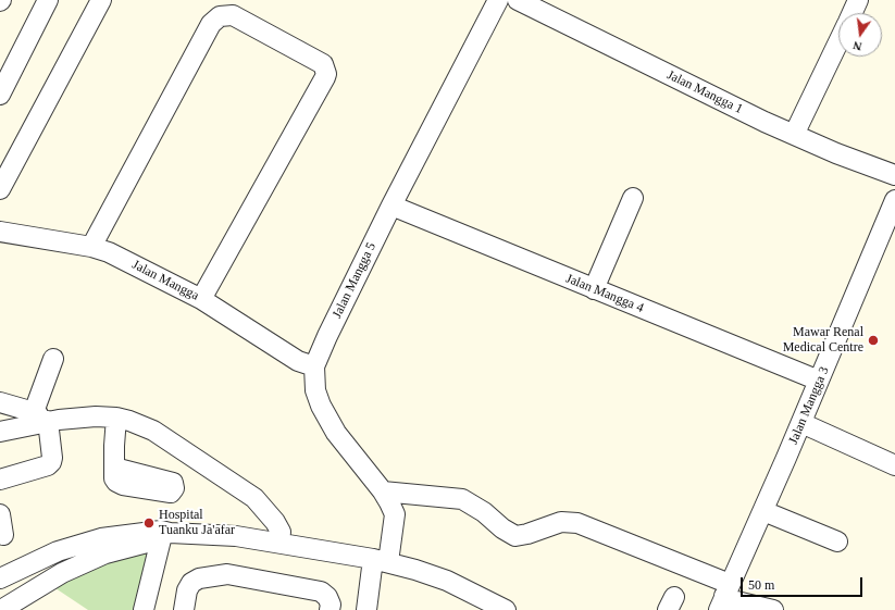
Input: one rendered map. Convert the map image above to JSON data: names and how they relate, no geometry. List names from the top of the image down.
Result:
{
  "streets": {
    "street": [
      "Jalan Mangga 1",
      "Jalan Mangga",
      "Jalan Mangga 5",
      "Jalan Mangga 4",
      "Jalan Mangga 3"
    ]
  },
  "crossings": [
    ["Jalan Mangga", "Jalan Mangga 5"],
    ["Jalan Mangga 5", "Jalan Mangga 4"],
    ["Jalan Mangga 4", "Jalan Mangga 3"]
  ],
  "places": ["Mawar Renal Medical Centre", "Hospital Tuanku Ja'afar"],
  "scale_bar": "50 m",
  "north": "bottom"
}
